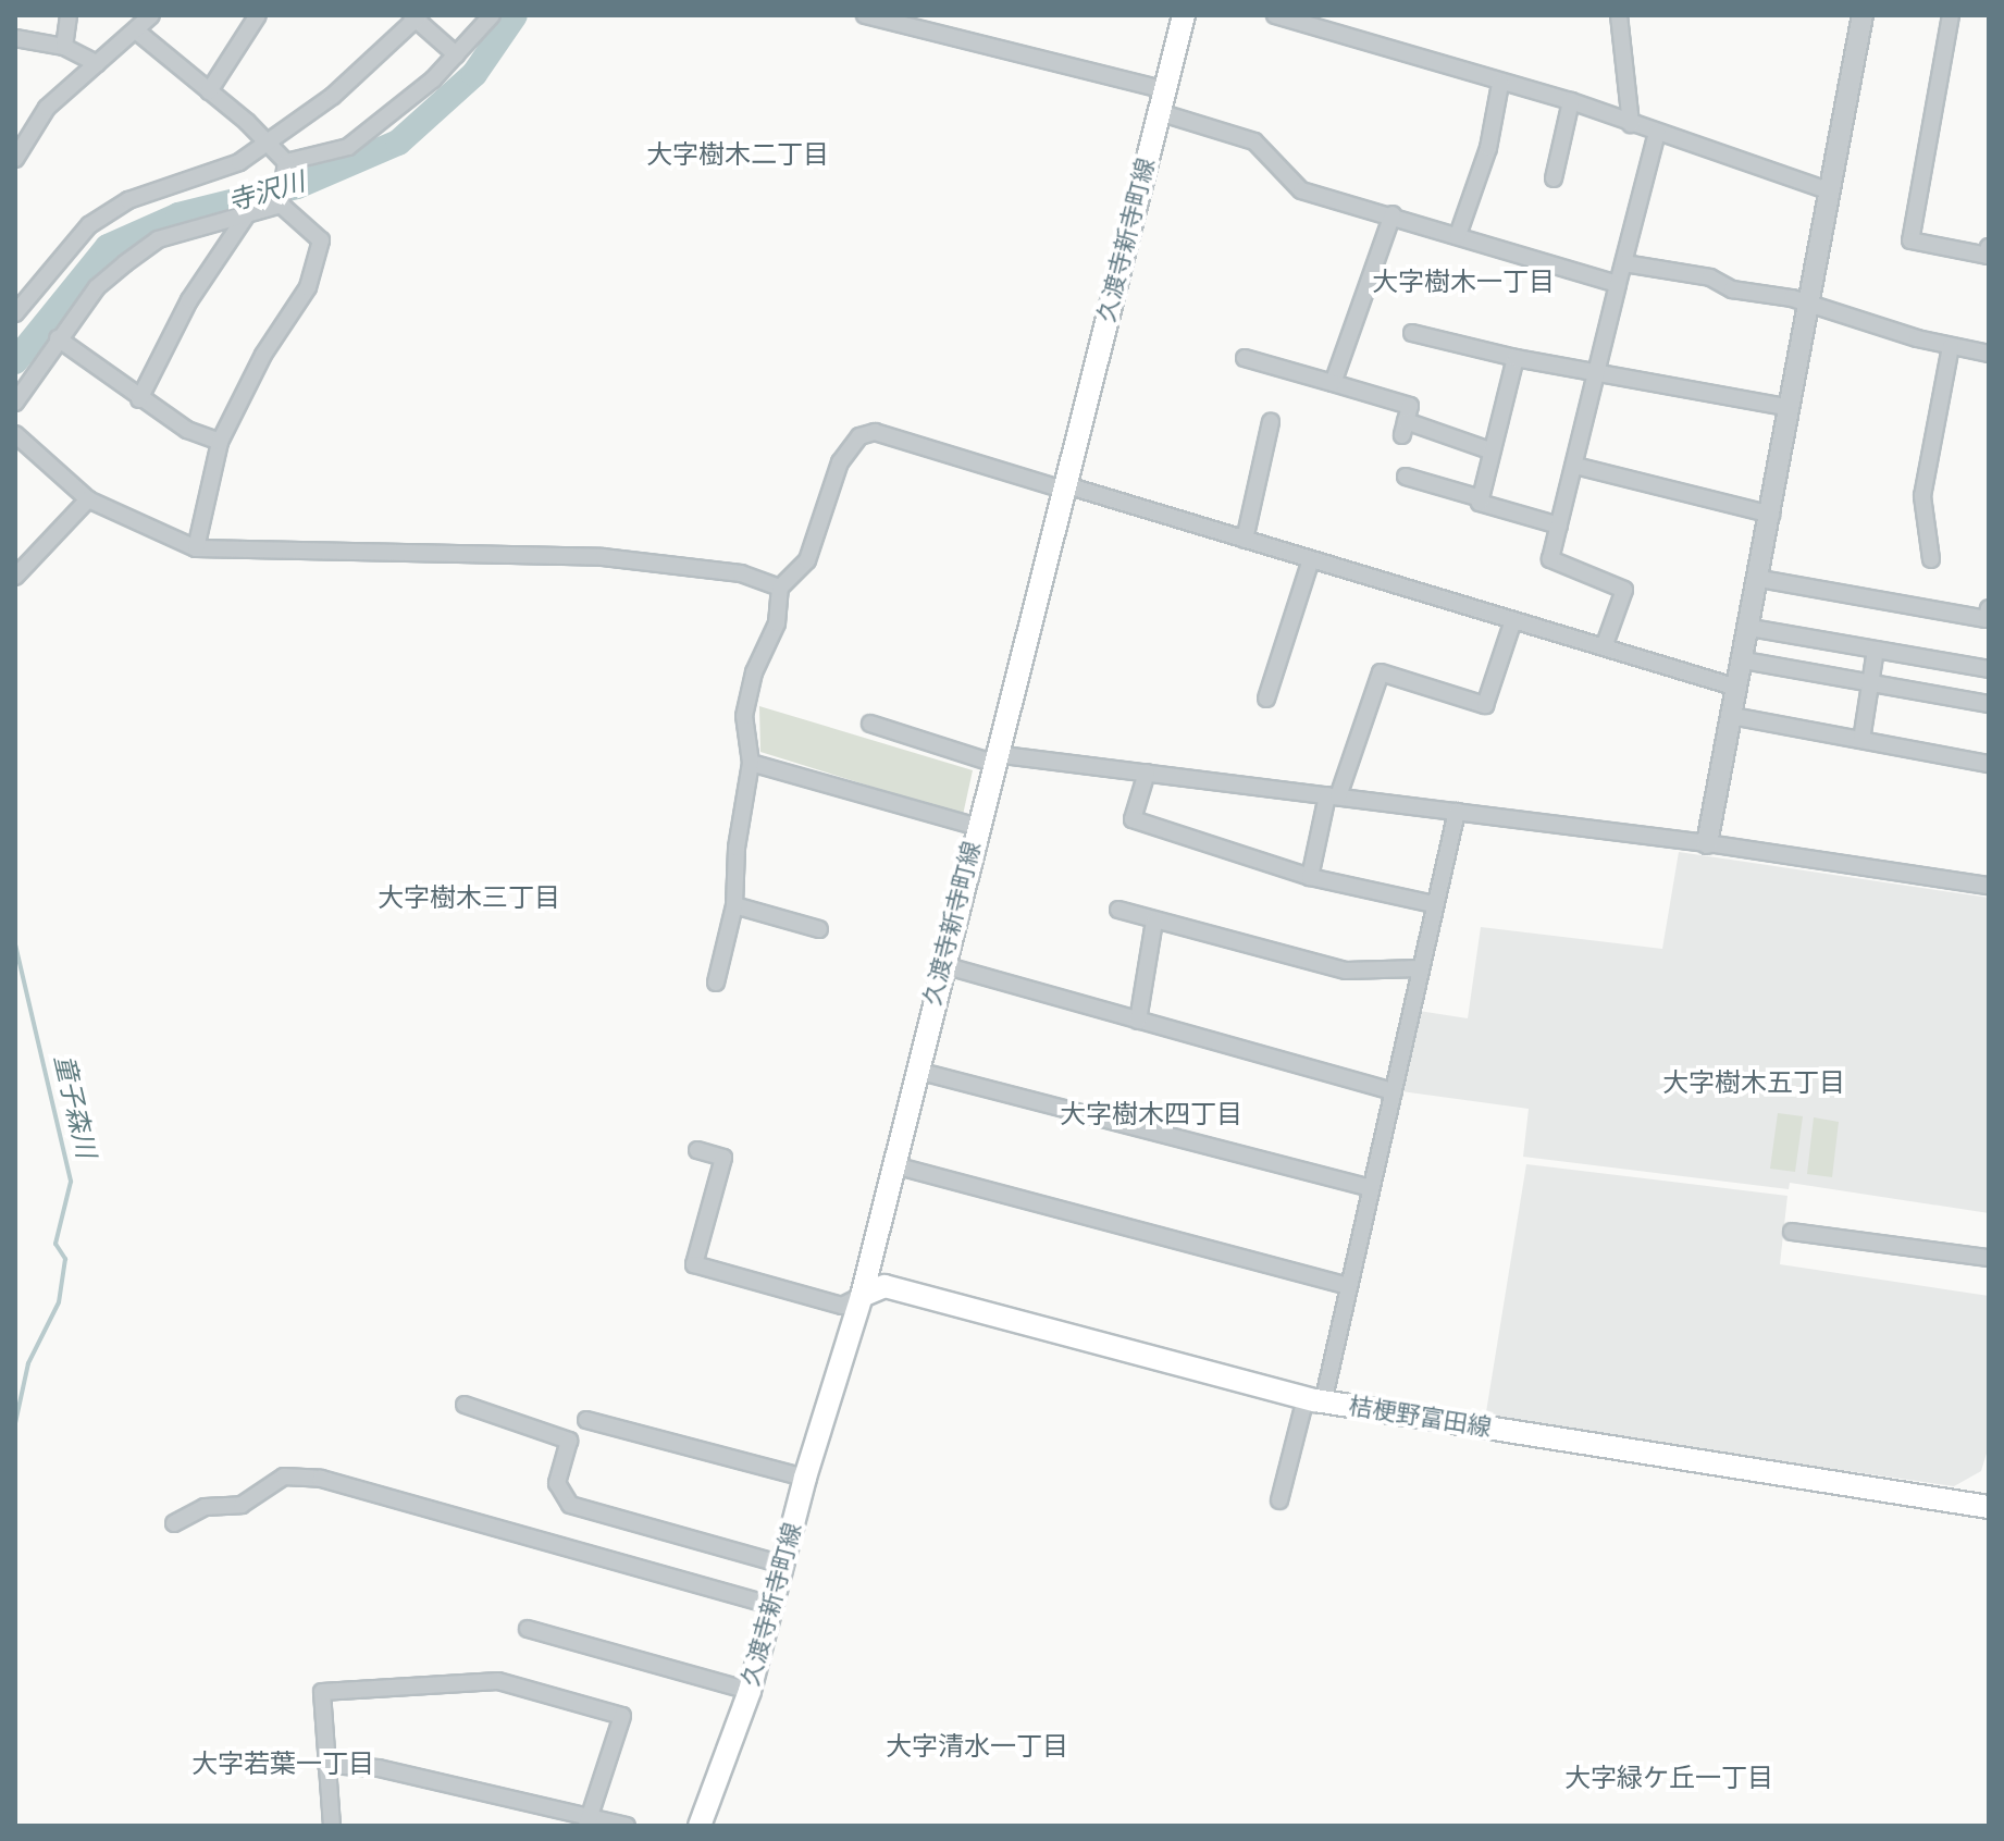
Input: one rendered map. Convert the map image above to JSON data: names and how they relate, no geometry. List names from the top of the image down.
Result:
{
  "streets": {
    "main road": ["久渡寺新寺町線", "桔梗野富田線"]
  },
  "crossings": [
    ["久渡寺新寺町線", "桔梗野富田線"]
  ],
  "districts": [
    "大字樹木二丁目",
    "大字樹木一丁目",
    "大字樹木三丁目",
    "大字樹木五丁目",
    "大字樹木四丁目",
    "大字清水一丁目",
    "大字若葉一丁目",
    "大字緑ケ丘一丁目"
  ],
  "water": ["寺沢川", "童子森川"]
}
